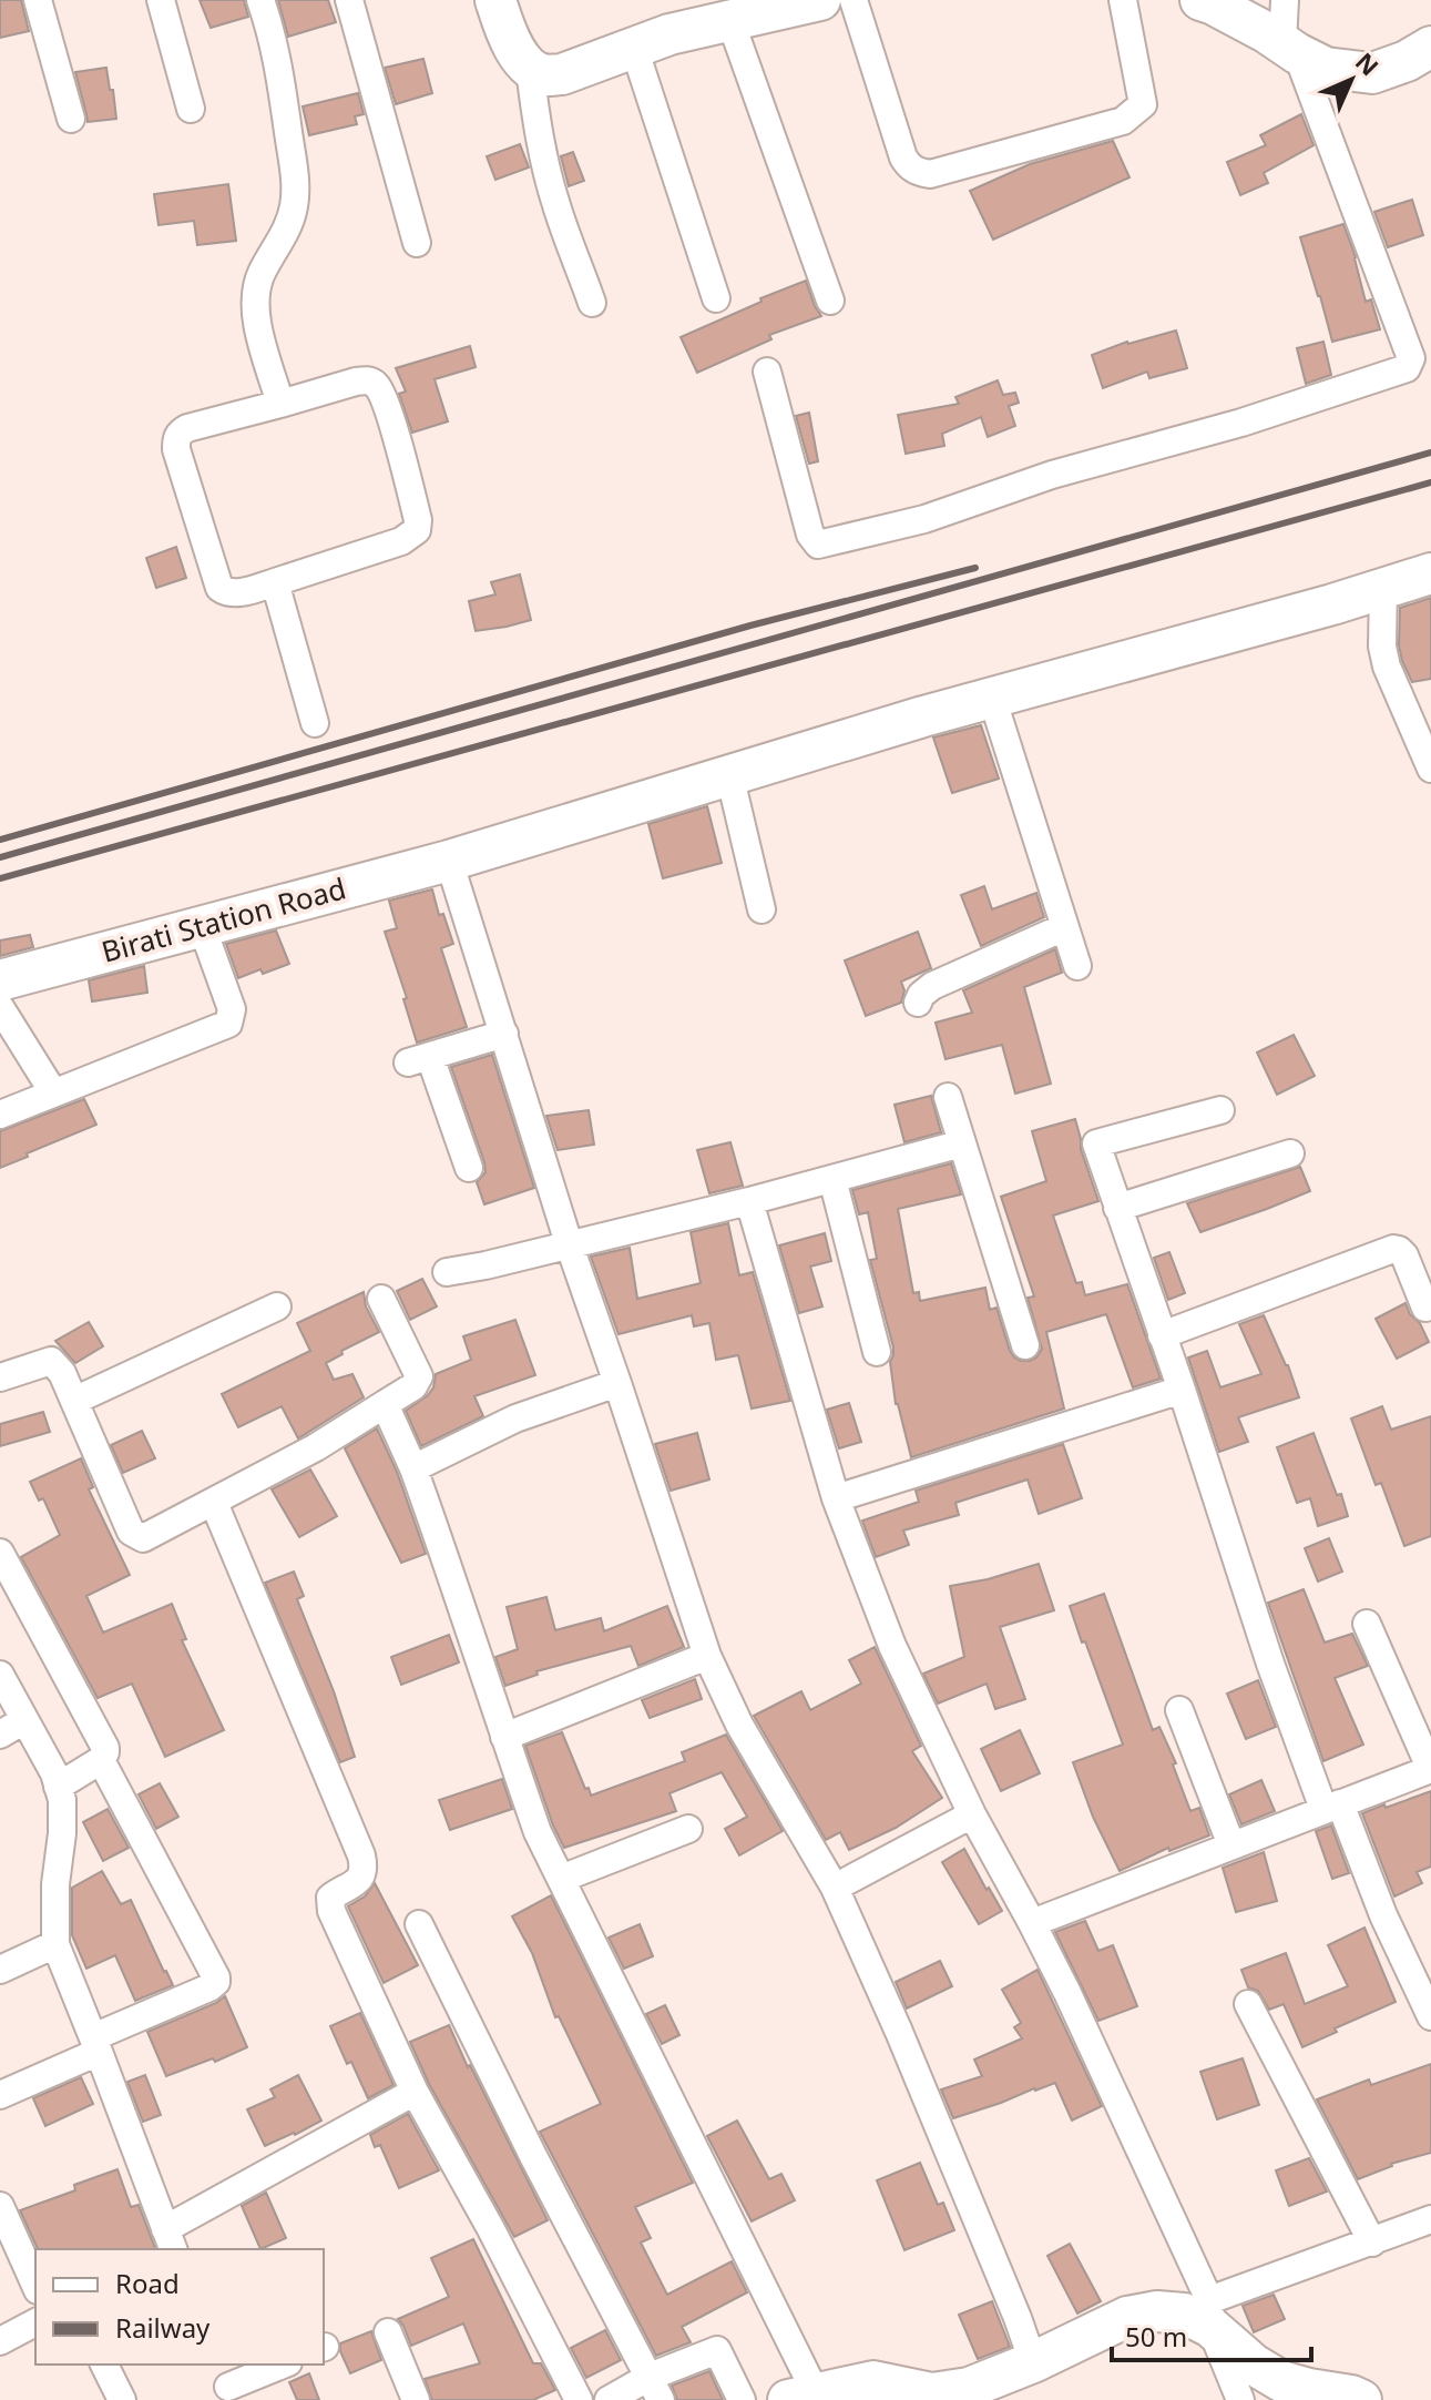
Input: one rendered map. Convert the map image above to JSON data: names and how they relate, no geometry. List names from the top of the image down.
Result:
{
  "streets": {
    "street": ["Birati Station Road"]
  },
  "legend": ["Road", "Railway"],
  "scale_bar": "50 m",
  "north": "top right"
}
